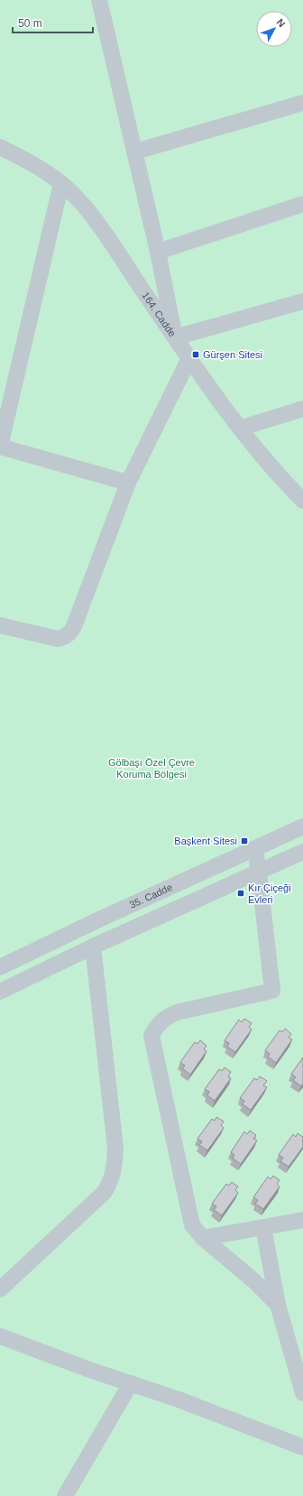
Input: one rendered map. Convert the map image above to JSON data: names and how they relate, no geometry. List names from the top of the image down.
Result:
{
  "streets": {
    "street": ["164. Cadde", "35. Cadde"]
  },
  "parks": ["Gölbaşı Özel Çevre Koruma Bölgesi"],
  "places": {
    "transit": ["Gürşen Sitesi", "Başkent Sitesi", "Kır Çiçeği Evleri"]
  },
  "scale_bar": "50 m",
  "north": "top right"
}
